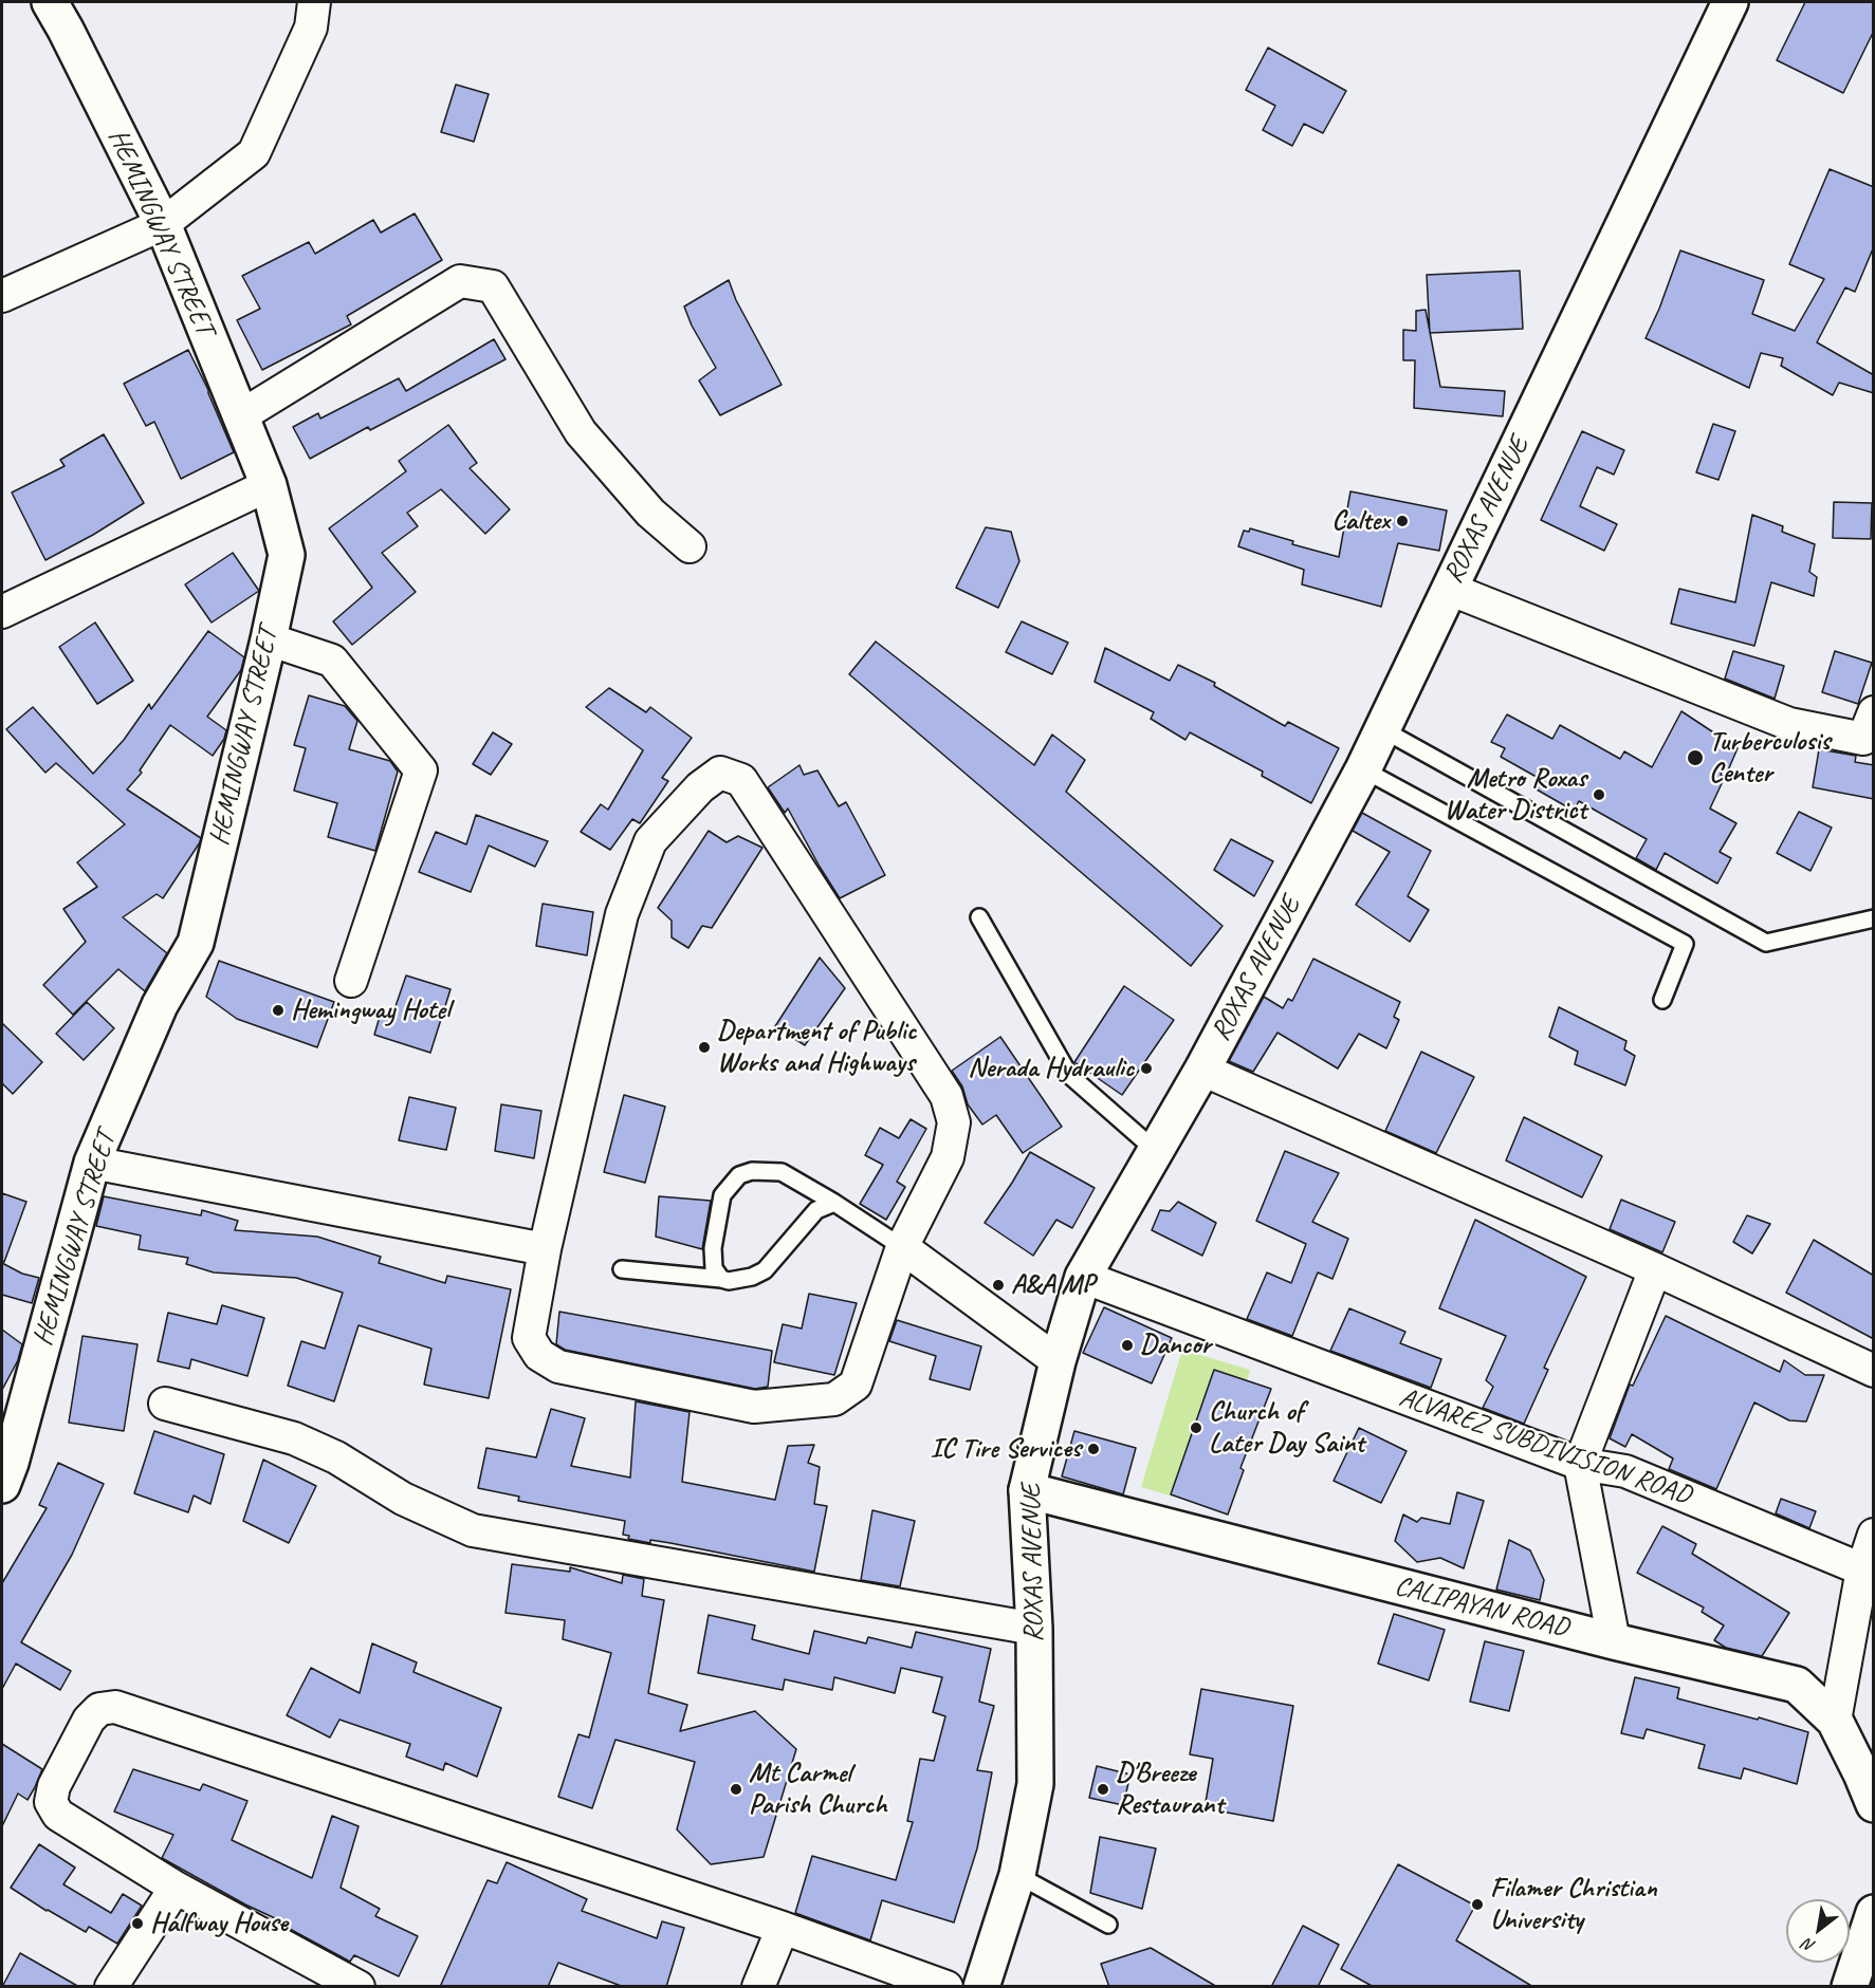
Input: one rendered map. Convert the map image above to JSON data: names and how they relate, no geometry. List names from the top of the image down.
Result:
{
  "streets": {
    "main road": ["HEMINGWAY STREET", "ROXAS AVENUE", "CALIPAYAN ROAD"],
    "street": ["ALVAREZ SUBDIVISION ROAD"]
  },
  "crossings": [
    ["ROXAS AVENUE", "ALVAREZ SUBDIVISION ROAD"],
    ["ROXAS AVENUE", "CALIPAYAN ROAD"]
  ],
  "places": [
    "Caltex",
    "Turberculosis Center",
    "Metro Roxas Water District",
    "Hemingway Hotel",
    "Department of Public Works and Highways",
    "Nerada Hydraulic",
    "A&A MP",
    "Dancor",
    "Church of Later Day Saint",
    "IC Tire Services",
    "Mt Carmel Parish Church",
    "D'Breeze Restaurant",
    "Filamer Christian University",
    "Halfway House"
  ],
  "north": "bottom left"
}
